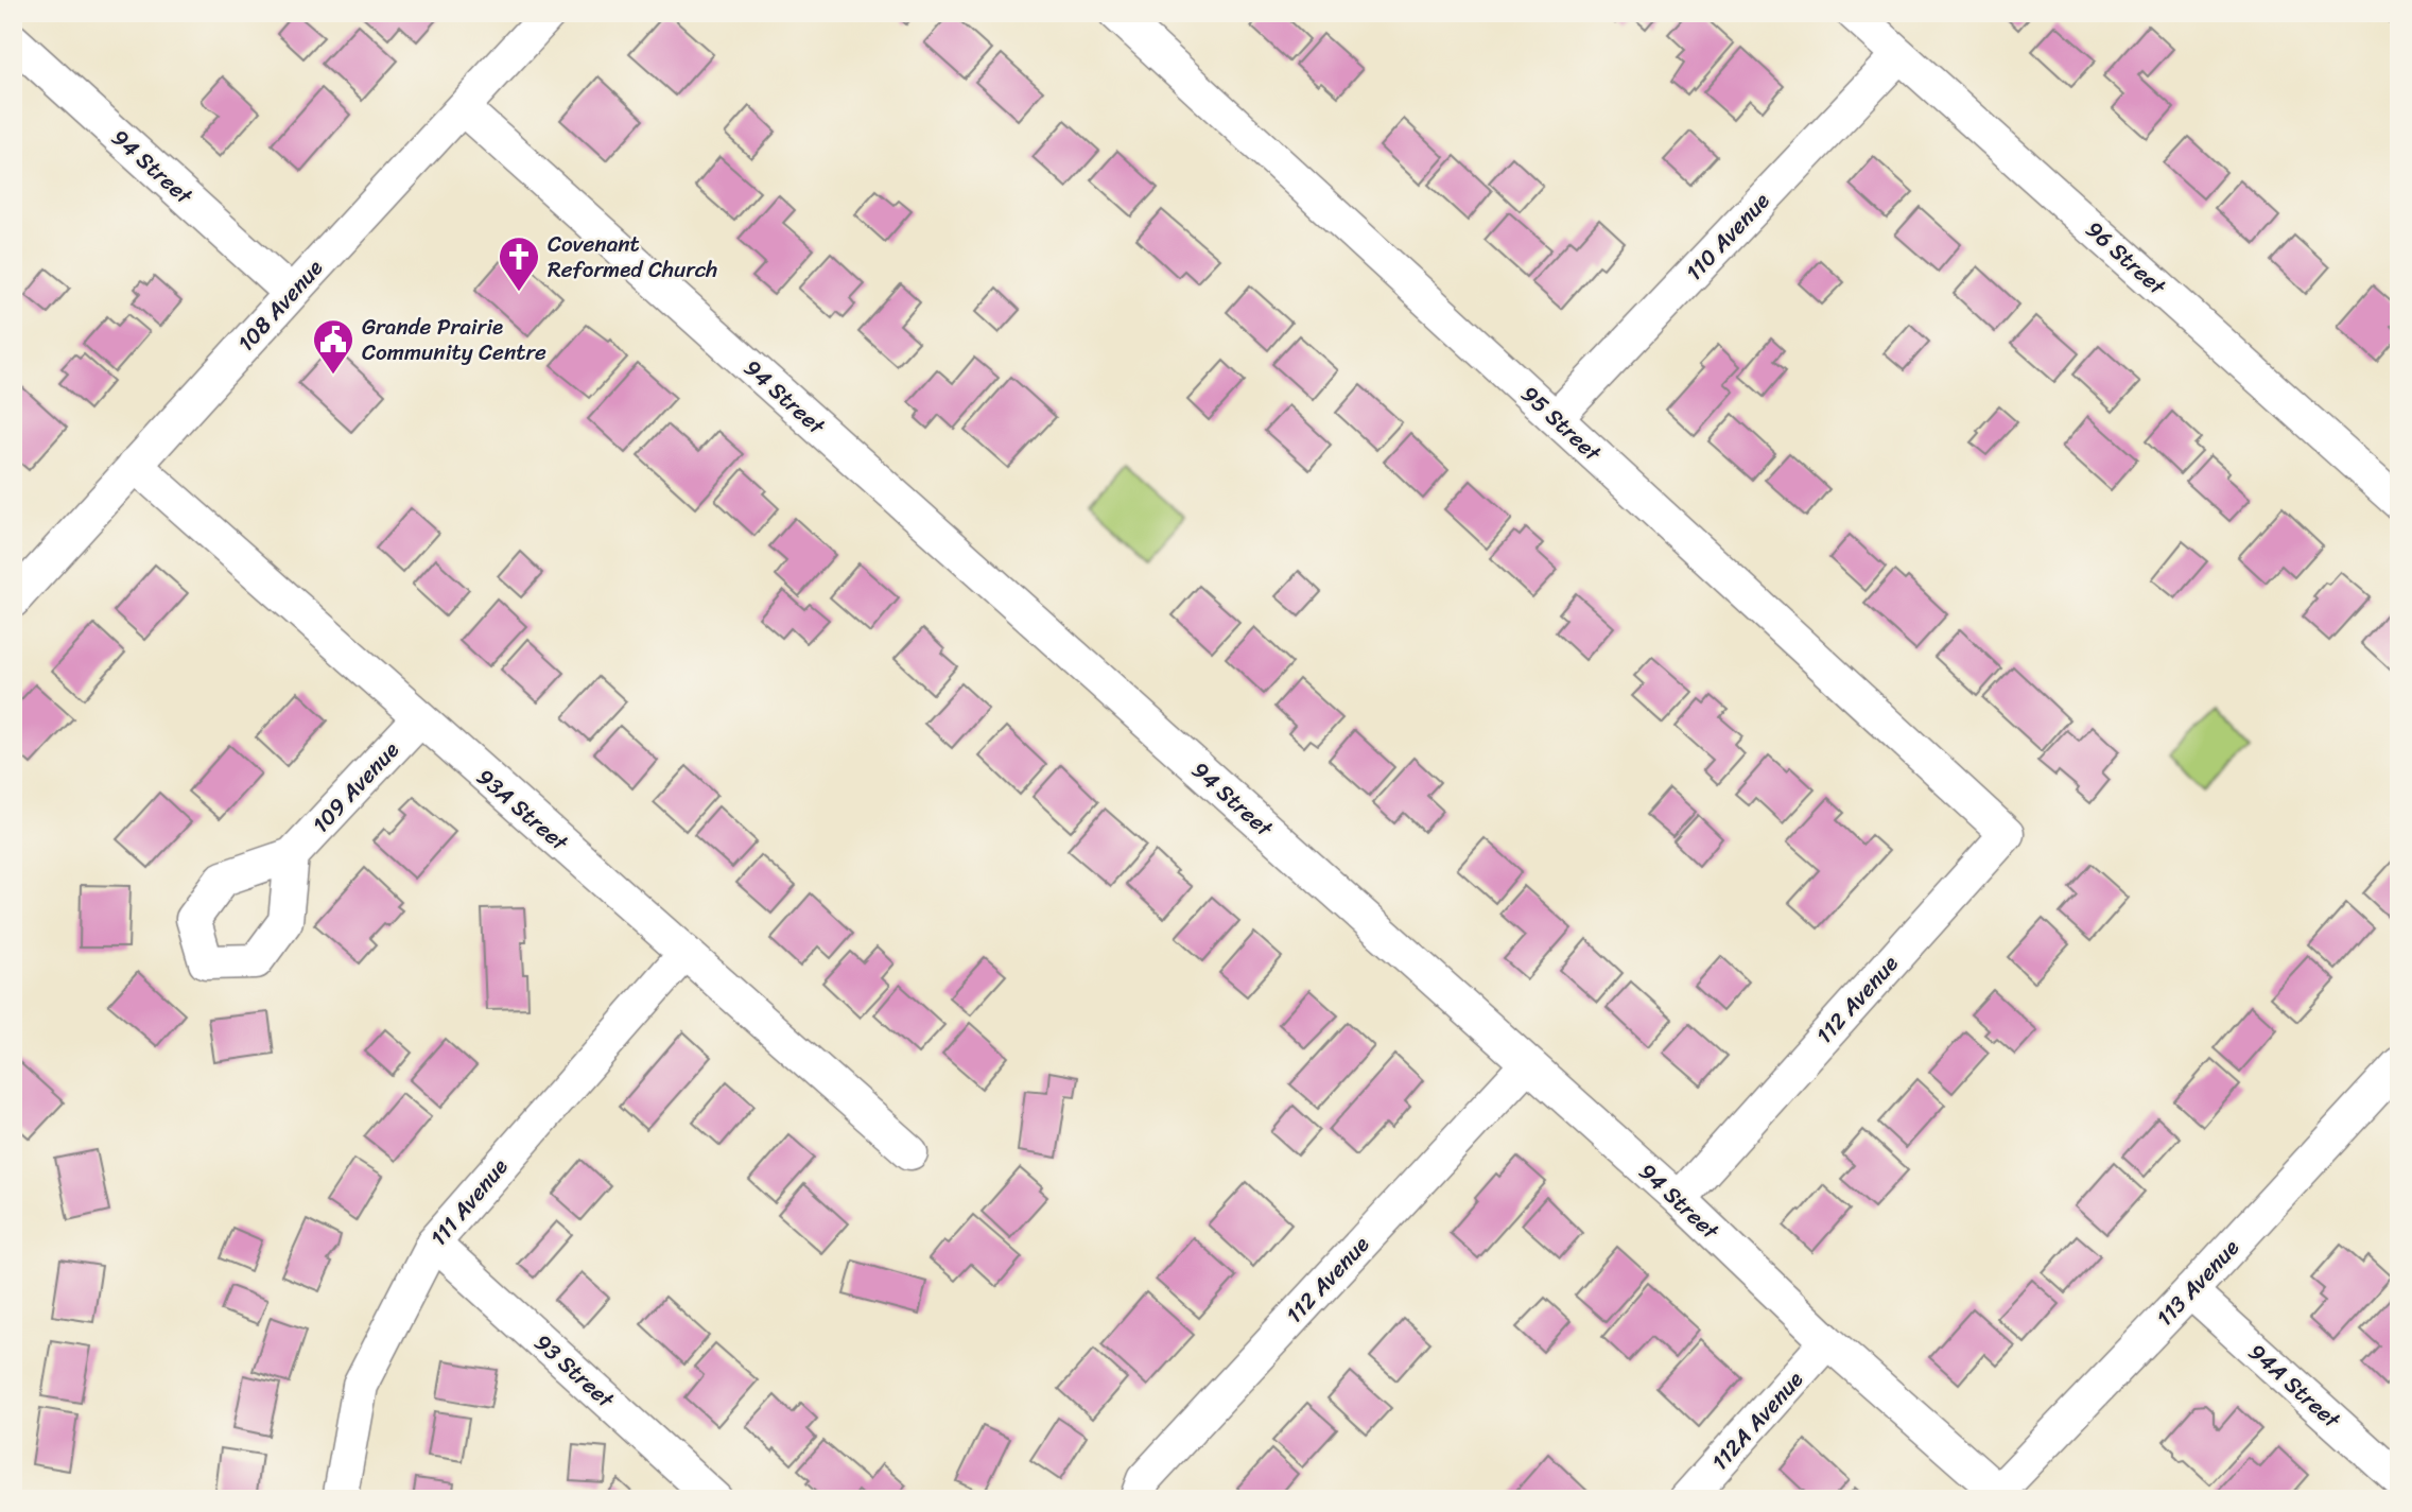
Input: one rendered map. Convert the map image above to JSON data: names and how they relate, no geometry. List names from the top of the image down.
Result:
{
  "streets": {
    "street": [
      "94 Street",
      "110 Avenue",
      "96 Street",
      "108 Avenue",
      "95 Street",
      "109 Avenue",
      "93A Street",
      "112 Avenue",
      "111 Avenue",
      "113 Avenue",
      "93 Street",
      "94A Street",
      "112A Avenue"
    ]
  },
  "crossings": [
    ["94 Street", "108 Avenue"],
    ["94 Street", "112 Avenue"],
    ["94 Street", "113 Avenue"],
    ["94 Street", "112A Avenue"],
    ["110 Avenue", "96 Street"],
    ["110 Avenue", "95 Street"],
    ["108 Avenue", "93A Street"],
    ["95 Street", "112 Avenue"],
    ["109 Avenue", "93A Street"],
    ["93A Street", "111 Avenue"],
    ["111 Avenue", "93 Street"],
    ["113 Avenue", "94A Street"]
  ],
  "places": {
    "church": ["Covenant Reformed Church"],
    "public building": ["Grande Prairie Community Centre"]
  }
}
